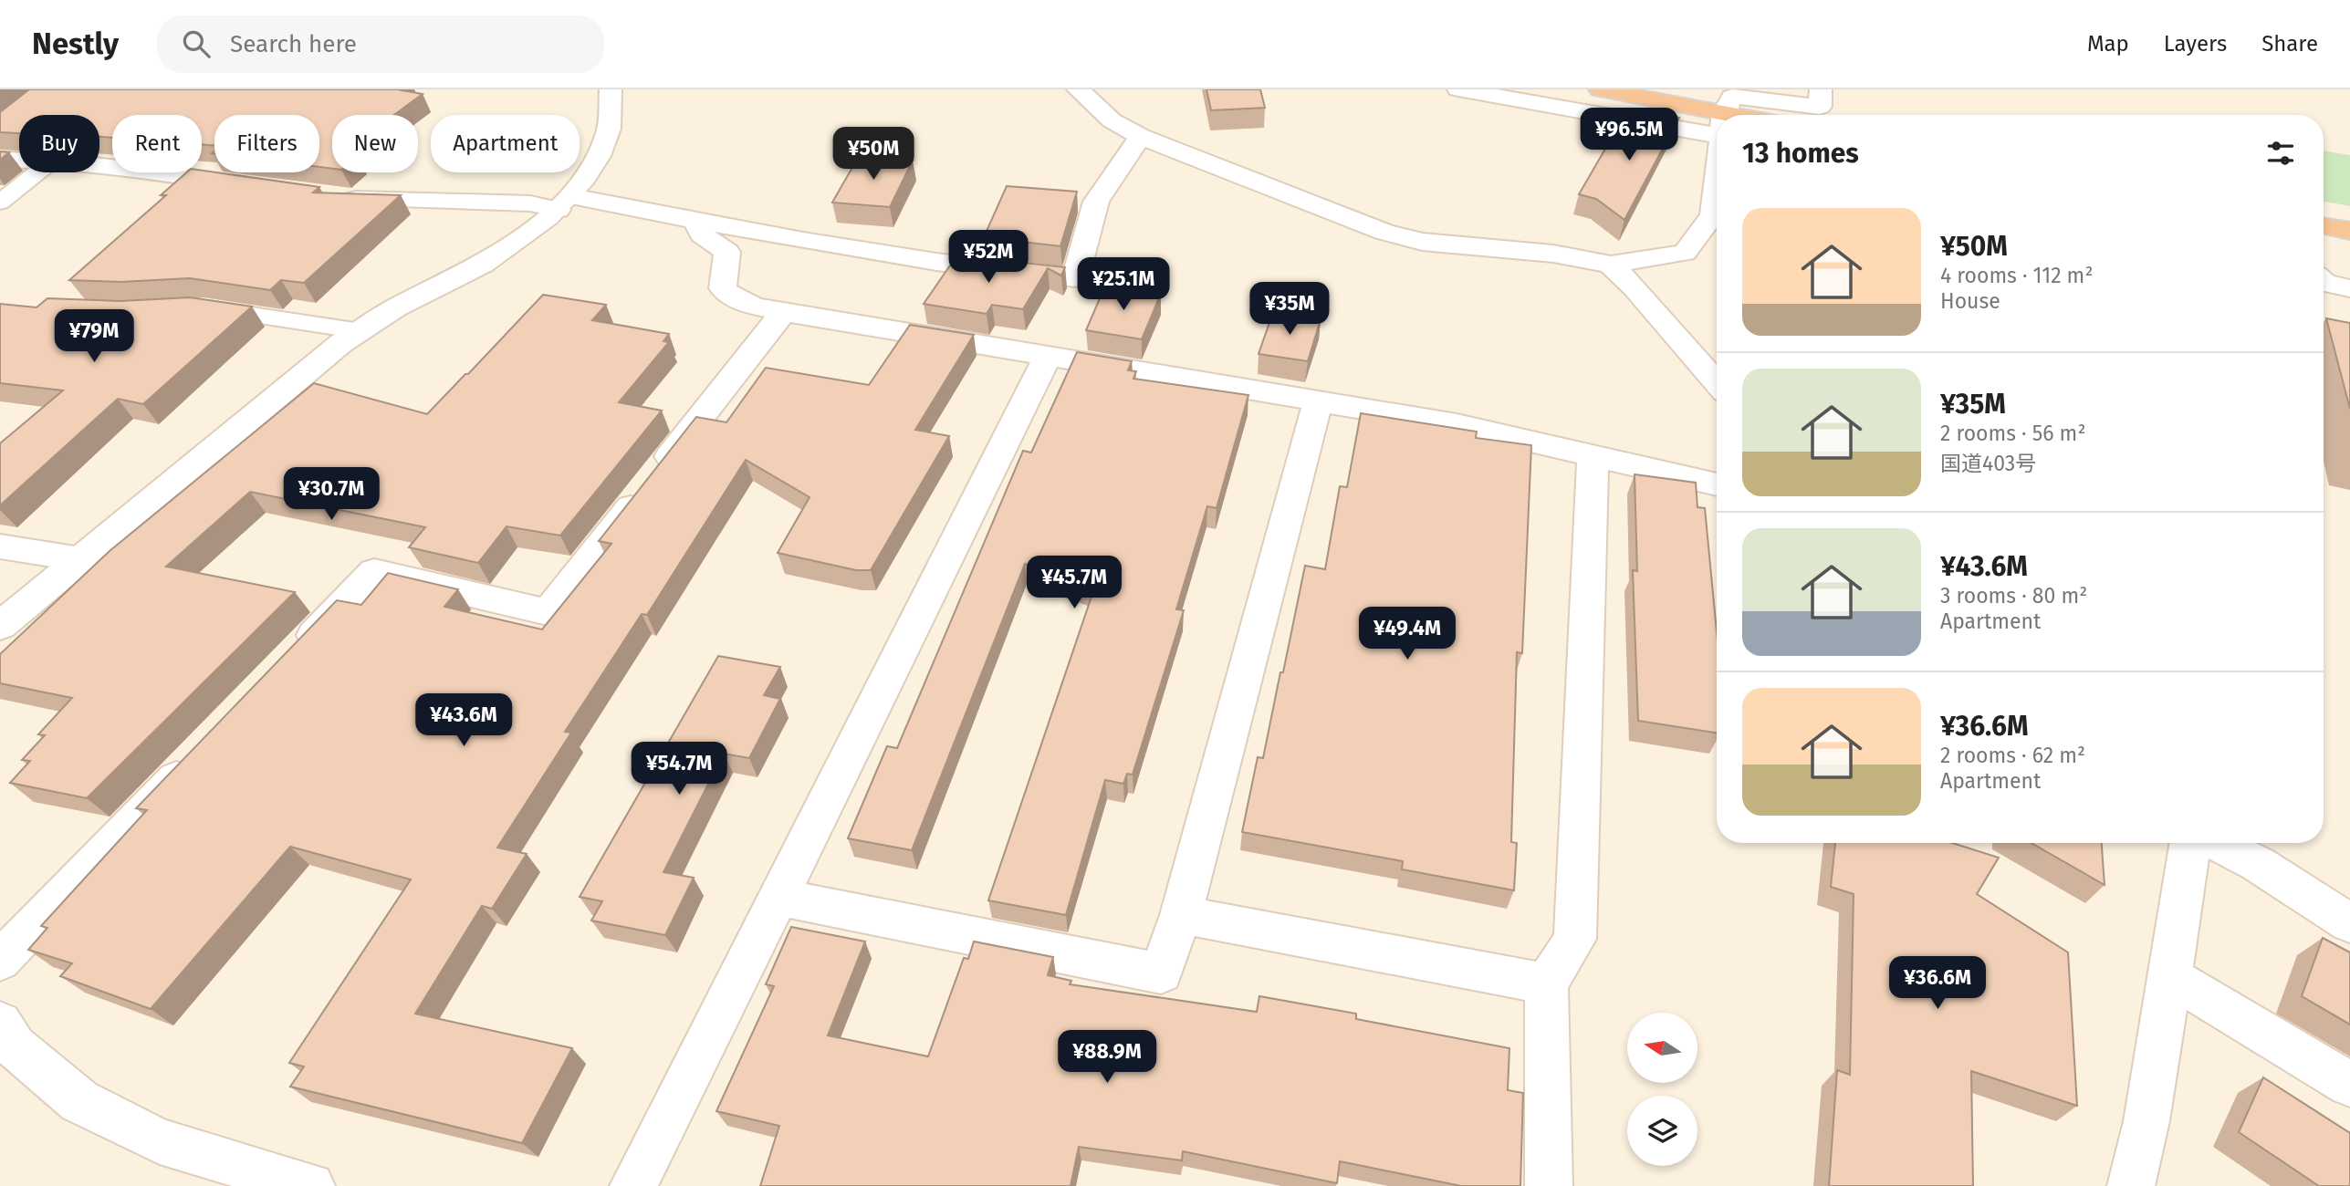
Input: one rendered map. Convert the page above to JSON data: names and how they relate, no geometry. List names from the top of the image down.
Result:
{
  "north": "left",
  "page": {
    "header": "Nestly",
    "search": "Search here",
    "nav": ["Map", "Layers", "Share"],
    "price": [
      "¥96.5M",
      "¥50M",
      "¥52M",
      "¥25.1M",
      "¥35M",
      "¥79M",
      "¥30.7M",
      "¥45.7M",
      "¥49.4M",
      "¥43.6M",
      "¥54.7M",
      "¥36.6M",
      "¥88.9M"
    ],
    "chip": [
      "Buy",
      "Rent",
      "Filters",
      "New",
      "Apartment"
    ],
    "heading": "13 homes",
    "list": [
      {
        "name": "¥50M",
        "note": "4 rooms · 112 m² · House"
      },
      {
        "name": "¥35M",
        "note": "2 rooms · 56 m² · 国道403号"
      },
      {
        "name": "¥43.6M",
        "note": "3 rooms · 80 m² · Apartment"
      },
      {
        "name": "¥36.6M",
        "note": "2 rooms · 62 m² · Apartment"
      }
    ]
  }
}
